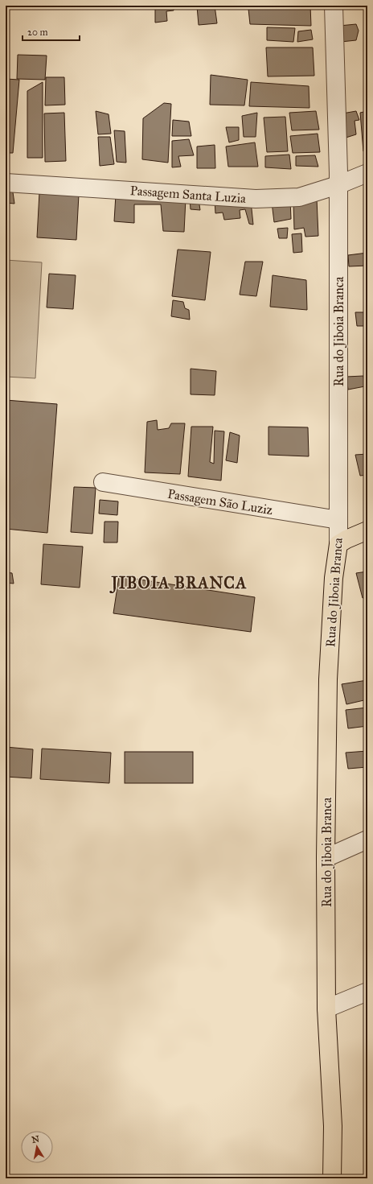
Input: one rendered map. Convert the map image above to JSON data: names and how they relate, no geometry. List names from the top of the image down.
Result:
{
  "streets": {
    "main road": ["Rua do Jiboia Branca"],
    "street": ["Passagem Santa Luzia", "Passagem São Luziz"]
  },
  "crossings": [
    ["Passagem Santa Luzia", "Rua do Jiboia Branca"],
    ["Rua do Jiboia Branca", "Passagem São Luziz"]
  ],
  "districts": ["JIBOIA BRANCA"],
  "scale_bar": "20 m",
  "north": "top"
}
